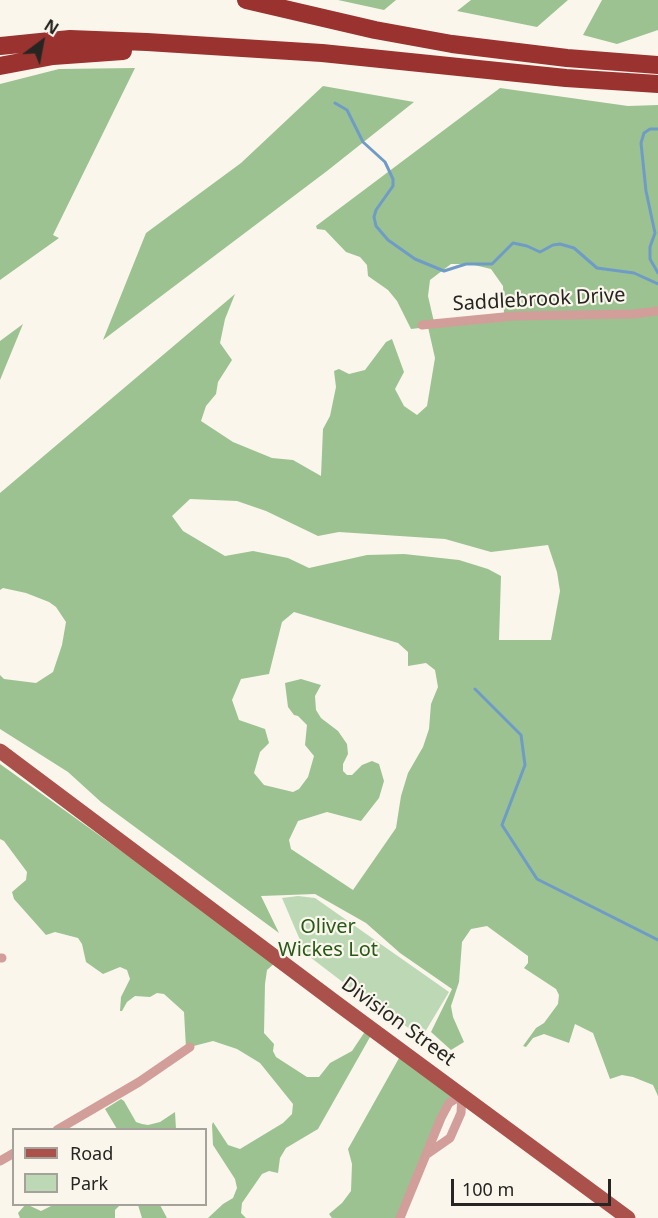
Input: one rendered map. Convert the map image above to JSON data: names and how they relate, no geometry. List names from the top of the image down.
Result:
{
  "streets": {
    "main road": ["Division Street"],
    "street": ["Saddlebrook Drive"]
  },
  "parks": ["Oliver Wickes Lot"],
  "legend": ["Road", "Park"],
  "scale_bar": "100 m",
  "north": "top right"
}
